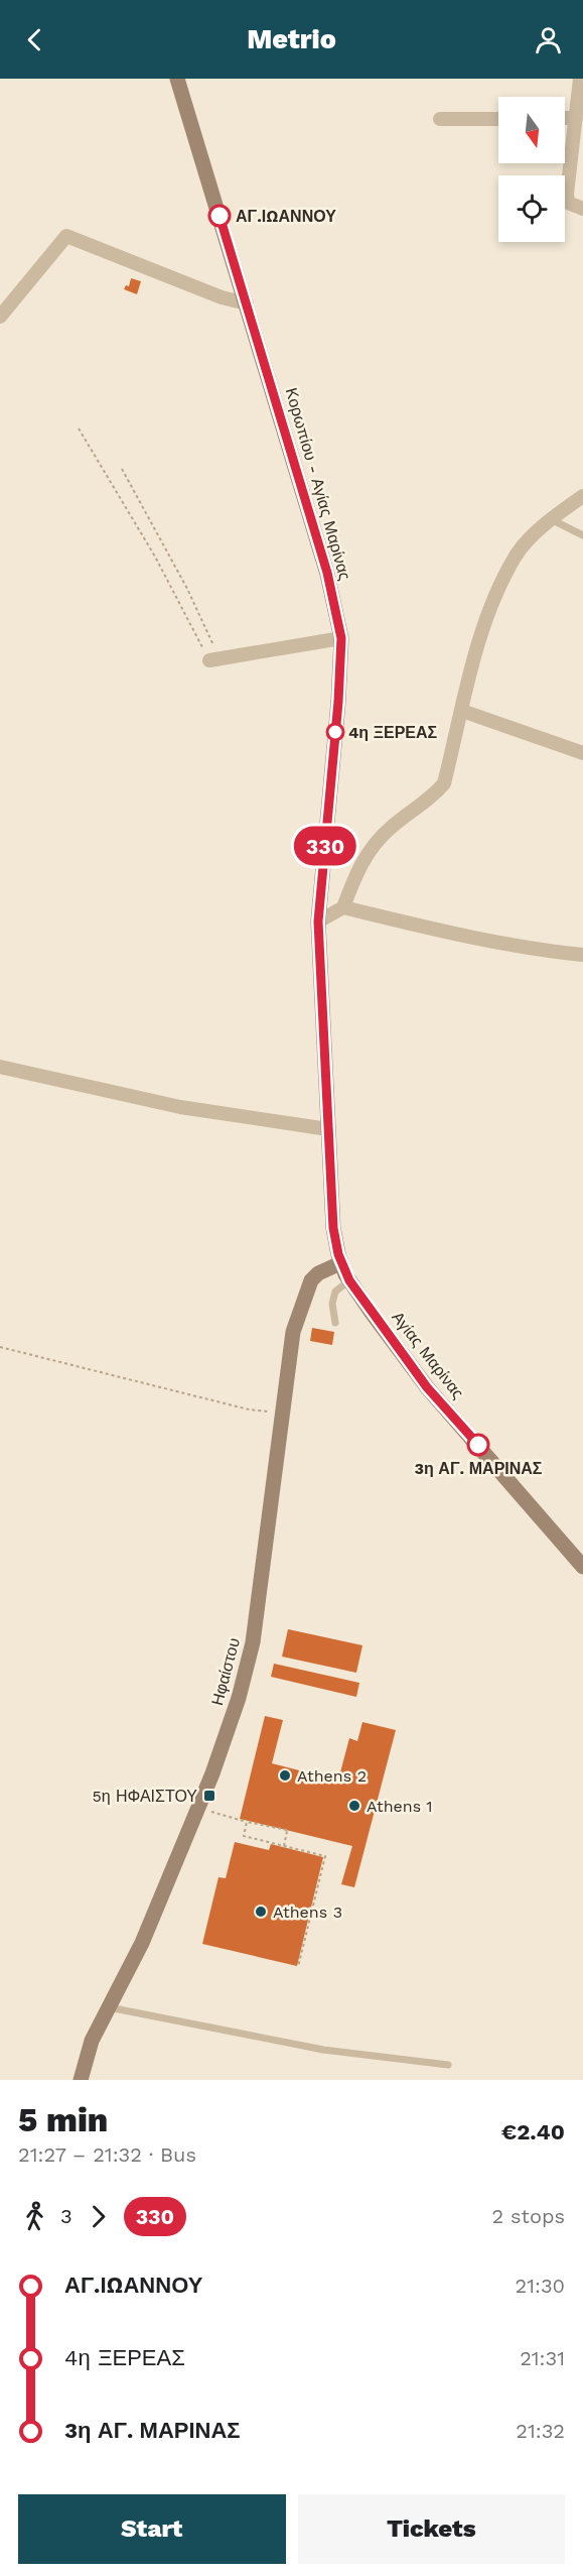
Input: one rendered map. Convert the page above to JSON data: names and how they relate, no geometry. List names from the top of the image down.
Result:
{
  "streets": {
    "main road": ["Κορωπίου - Αγίας Μαρίνας", "Αγίας Μαρίνας", "Ηφαίστου"]
  },
  "crossings": [
    ["Κορωπίου - Αγίας Μαρίνας", "Αγίας Μαρίνας"],
    ["Αγίας Μαρίνας", "Ηφαίστου"]
  ],
  "places": {
    "other": [
      "ΑΓ.ΙΩΑΝΝΟΥ",
      "4η ΞΕΡΕΑΣ",
      "3η ΑΓ. ΜΑΡΙΝΑΣ",
      "Athens 2",
      "Athens 1",
      "Athens 3"
    ],
    "transit": ["5η ΗΦΑΙΣΤΟΥ"]
  },
  "lines": ["bus line 330"],
  "north": "bottom",
  "page": {
    "header": "Metrio",
    "on_map": "330",
    "heading": ["5 min", "21:27 – 21:32 · Bus", "€2.40"],
    "legs": ["3", "330", "2 stops"],
    "list": [
      {
        "name": "ΑΓ.ΙΩΑΝΝΟΥ",
        "value": "21:30"
      },
      {
        "name": "4η ΞΕΡΕΑΣ",
        "value": "21:31"
      },
      {
        "name": "3η ΑΓ. ΜΑΡΙΝΑΣ",
        "value": "21:32"
      }
    ],
    "buttons": ["Start", "Tickets"]
  }
}
